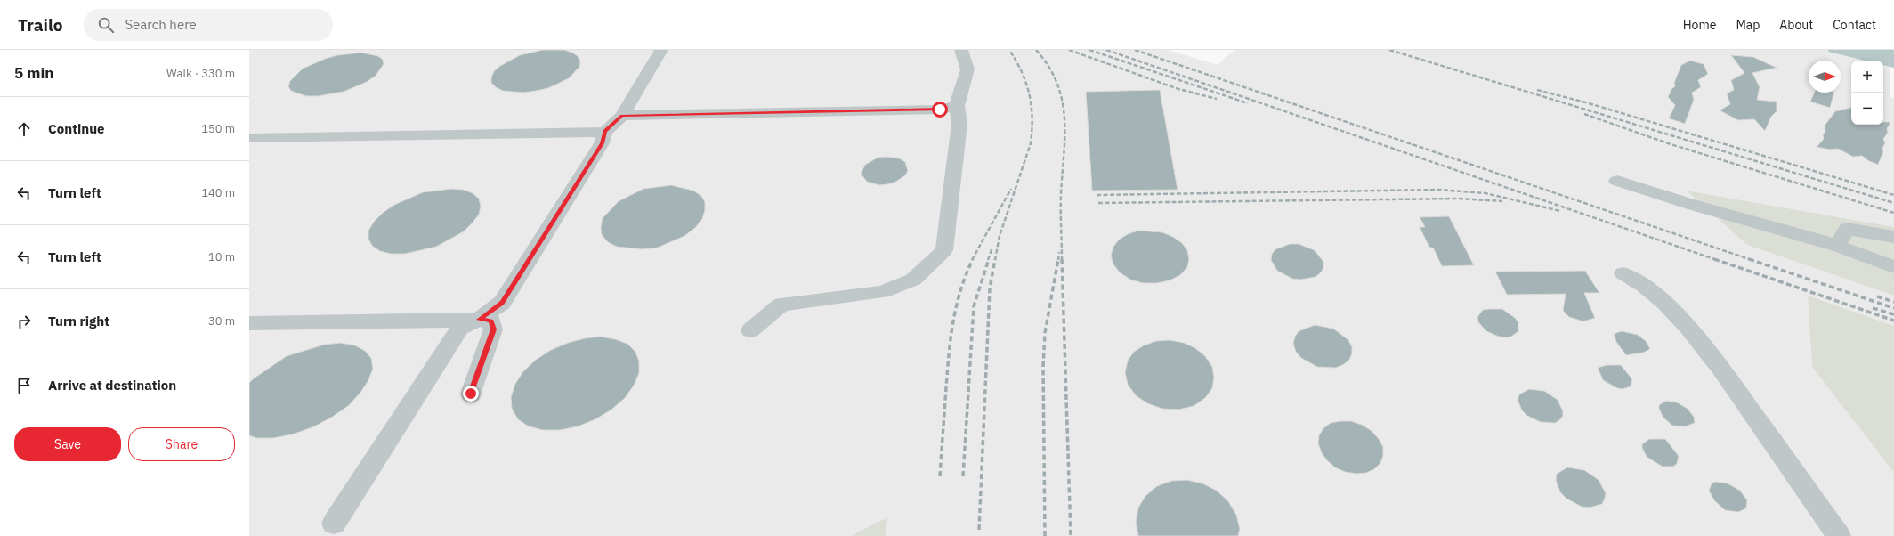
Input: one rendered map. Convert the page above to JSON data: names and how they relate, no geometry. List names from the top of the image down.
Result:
{
  "north": "right",
  "page": {
    "header": "Trailo",
    "search": "Search here",
    "nav": [
      "Home",
      "Map",
      "About",
      "Contact"
    ],
    "heading": ["5 min", "Walk · 330 m"],
    "map_buttons": ["+", "−"],
    "list": [
      ["Continue", "150 m"],
      ["Turn left", "140 m"],
      ["Turn left", "10 m"],
      ["Turn right", "30 m"],
      "Arrive at destination"
    ],
    "buttons": ["Save", "Share"]
  }
}
